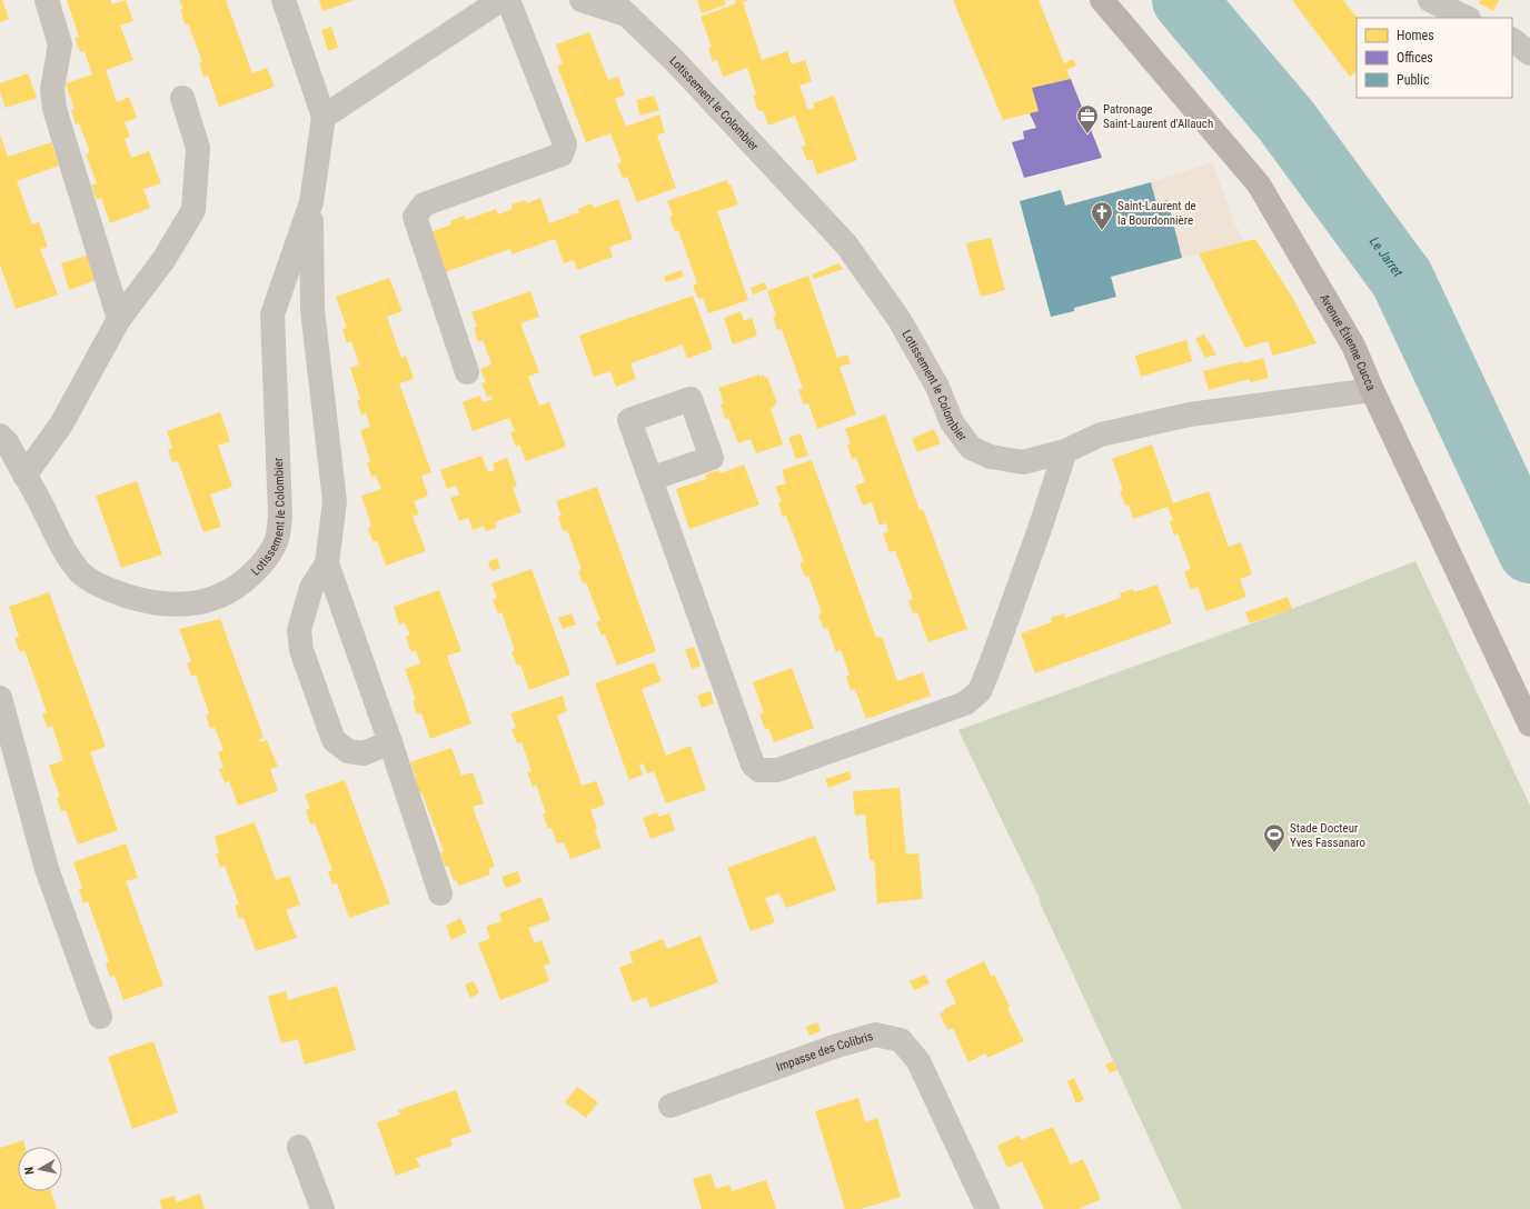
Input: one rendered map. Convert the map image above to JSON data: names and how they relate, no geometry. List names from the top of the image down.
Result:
{
  "streets": {
    "main road": ["Avenue Étienne Cucca"],
    "street": ["Lotissement le Colombier", "Impasse des Colibris"]
  },
  "crossings": [
    ["Lotissement le Colombier", "Avenue Étienne Cucca"]
  ],
  "water": ["Le Jarret"],
  "places": {
    "office": ["Patronage Saint-Laurent d'Allauch"],
    "church": ["Saint-Laurent de la Bourdonnière"],
    "sports": ["Stade Docteur Yves Fassanaro"]
  },
  "legend": ["Homes", "Offices", "Public"],
  "north": "left"
}
